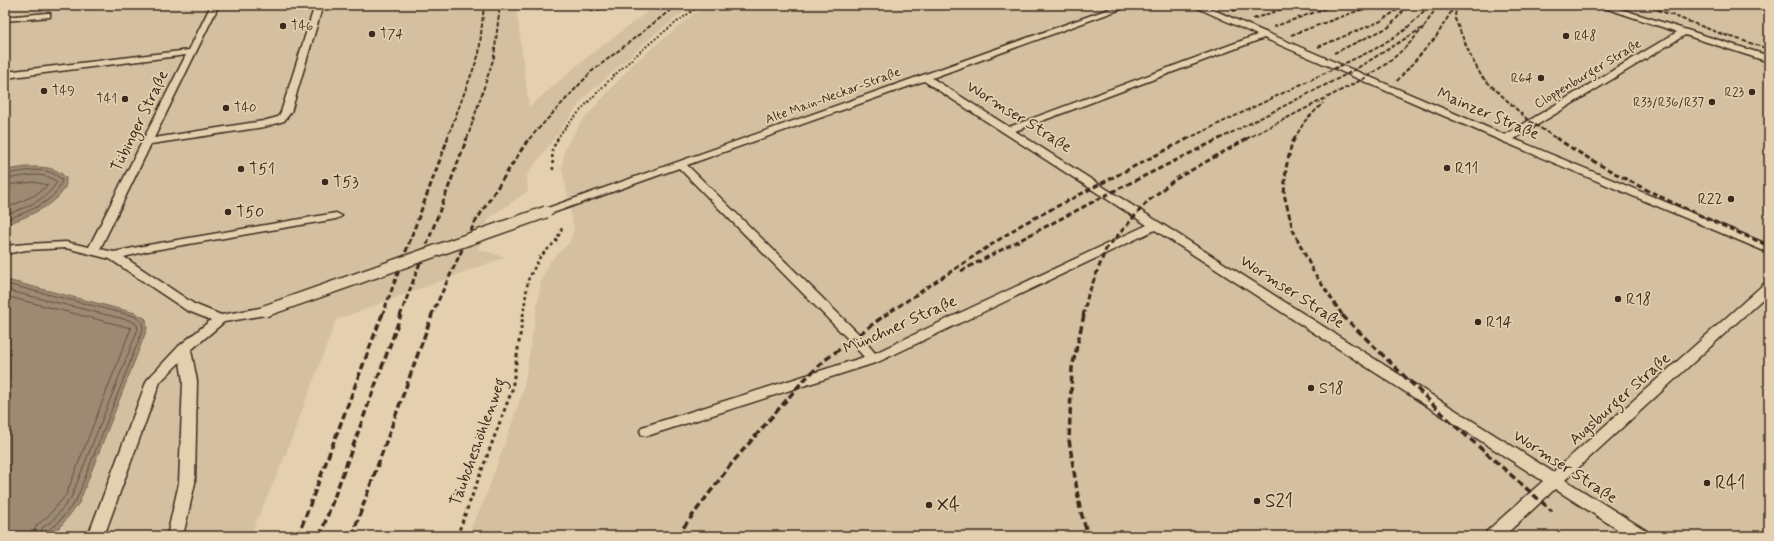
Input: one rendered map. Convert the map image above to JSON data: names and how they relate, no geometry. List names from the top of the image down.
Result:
{
  "streets": {
    "lane": [
      "Cloppenburger Straße",
      "Alte Main-Neckar-Straße",
      "Mainzer Straße",
      "Wormser Straße",
      "Tübinger Straße",
      "Münchner Straße",
      "Augsburger Straße"
    ],
    "path": ["Täubcheshöhlenweg"]
  },
  "crossings": [
    ["Cloppenburger Straße", "Mainzer Straße"],
    ["Alte Main-Neckar-Straße", "Wormser Straße"],
    ["Wormser Straße", "Münchner Straße"],
    ["Wormser Straße", "Augsburger Straße"]
  ],
  "places": [
    "T46",
    "T74",
    "R48",
    "R64",
    "T49",
    "R23",
    "T41",
    "R33/R36/R37",
    "T40",
    "R11",
    "T51",
    "T53",
    "R22",
    "T50",
    "R18",
    "R14",
    "S18",
    "R41",
    "S21",
    "X4"
  ]
}
